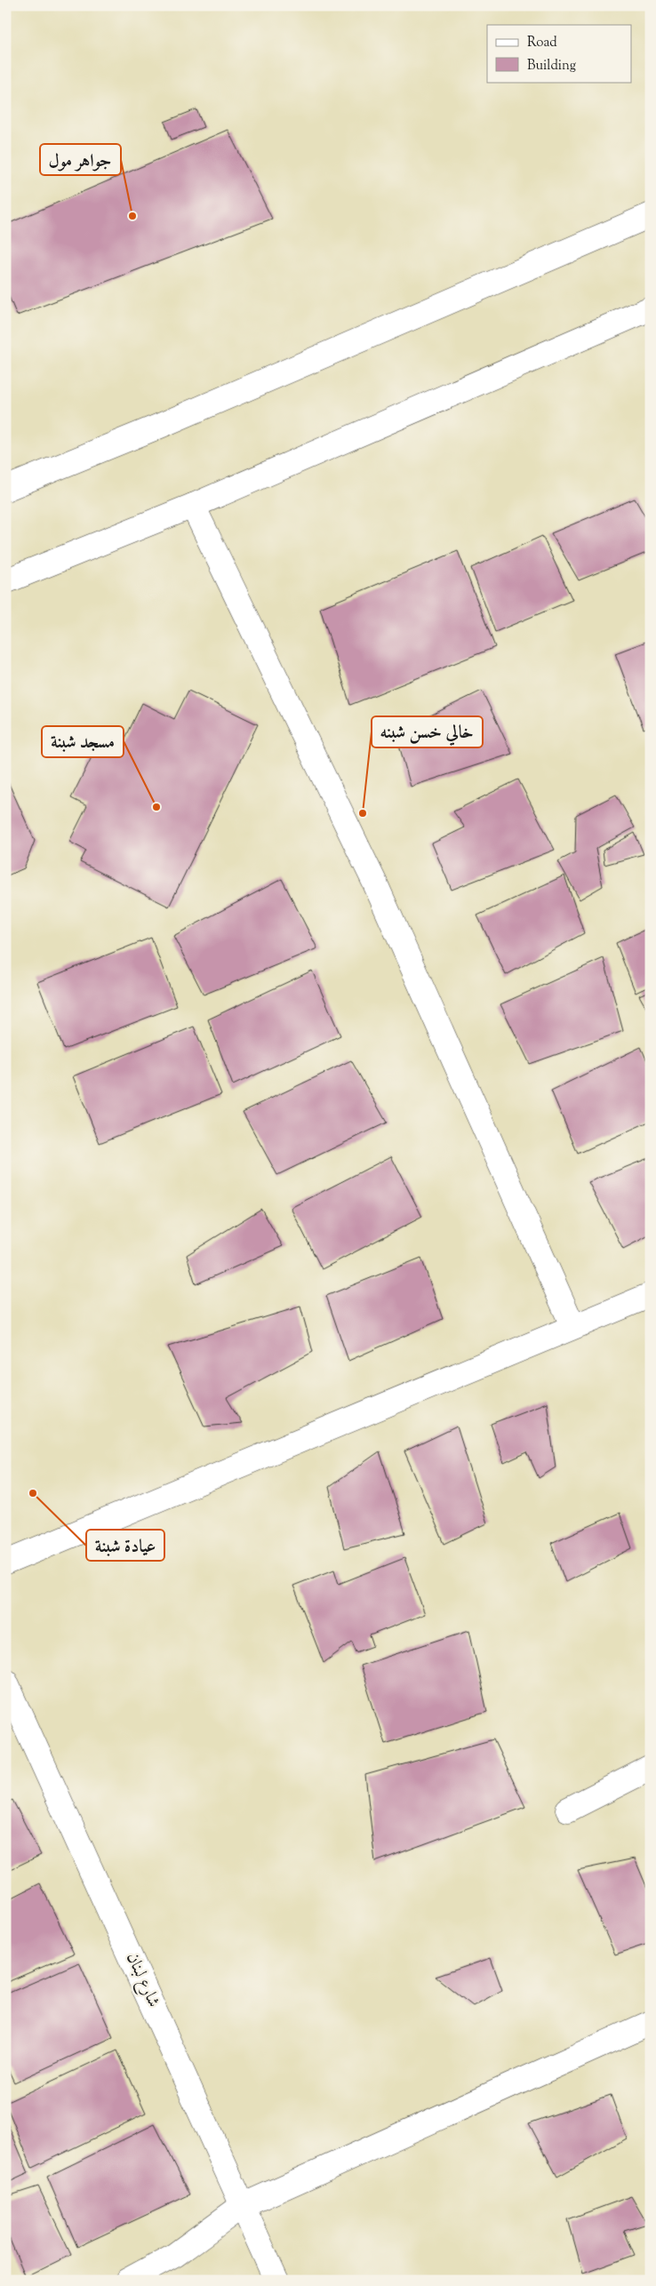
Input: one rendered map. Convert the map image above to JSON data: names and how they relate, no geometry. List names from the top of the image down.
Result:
{
  "streets": {
    "street": ["شارع لبنان"]
  },
  "places": [
    "جواهر مول",
    "مسجد شبنة",
    "خالي خسن شبنه",
    "عيادة شبنة"
  ],
  "legend": ["Road", "Building"]
}
